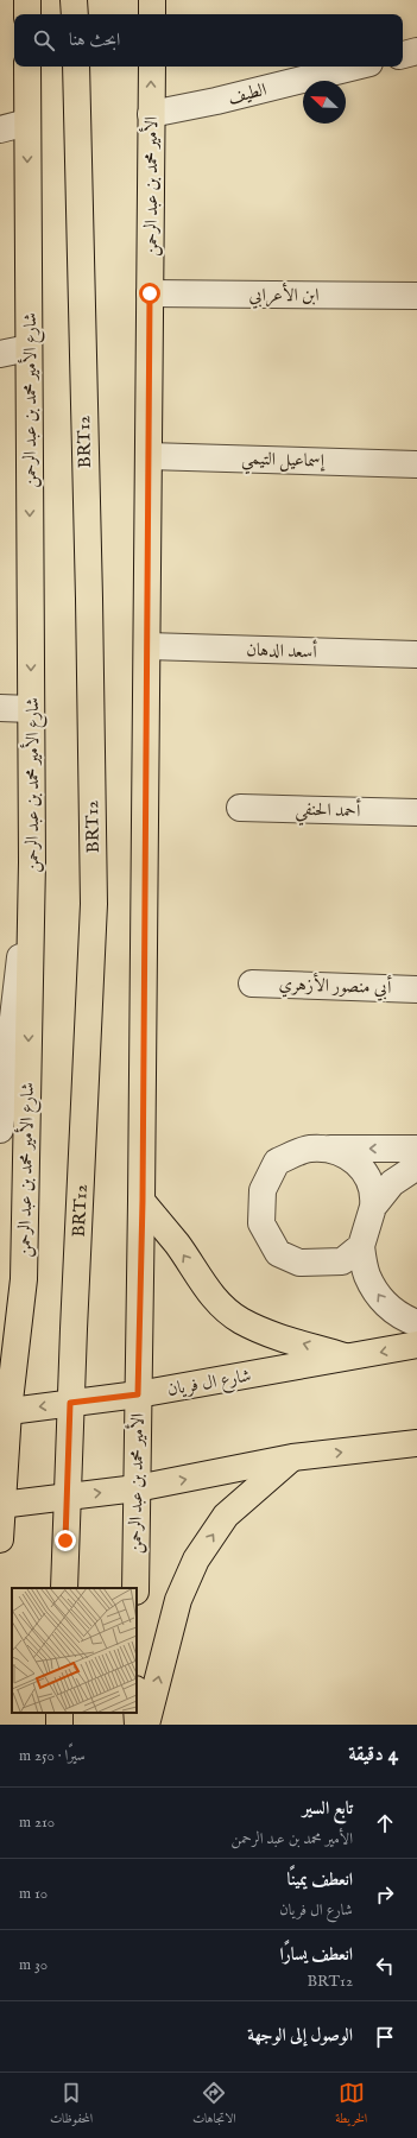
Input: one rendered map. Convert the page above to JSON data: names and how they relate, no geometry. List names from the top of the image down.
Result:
{
  "streets": {
    "main road": [
      "الأمير محمد بن عبد الرحمن",
      "شارع الأمير محمد بن عبد الرحمن",
      "BRT12",
      "شارع ال فريان"
    ],
    "street": [
      "الطيف",
      "ابن الأعرابي",
      "إسماعيل التيمي",
      "أسعد الدهان",
      "أحمد الحنفي",
      "أبي منصور الأزهري"
    ]
  },
  "crossings": [
    ["الطيف", "الأمير محمد بن عبد الرحمن"],
    ["الأمير محمد بن عبد الرحمن", "ابن الأعرابي"],
    ["الأمير محمد بن عبد الرحمن", "إسماعيل التيمي"],
    ["الأمير محمد بن عبد الرحمن", "أسعد الدهان"],
    ["الأمير محمد بن عبد الرحمن", "شارع ال فريان"],
    ["شارع الأمير محمد بن عبد الرحمن", "شارع ال فريان"],
    ["BRT12", "شارع ال فريان"]
  ],
  "one_way": ["شارع الأمير محمد بن عبد الرحمن"],
  "north": "top left",
  "page": {
    "search": "ابحث هنا",
    "heading": ["4 دقيقة", "سيرًا · 250 m"],
    "list": [
      ["تابع السير", "الأمير محمد بن عبد الرحمن", "210 m"],
      ["انعطف يمينًا", "شارع ال فريان", "10 m"],
      ["انعطف يسارًا", "BRT12", "30 m"],
      "الوصول إلى الوجهة"
    ],
    "nav": ["الخريطة", "الاتجاهات", "المحفوظات"]
  }
}
